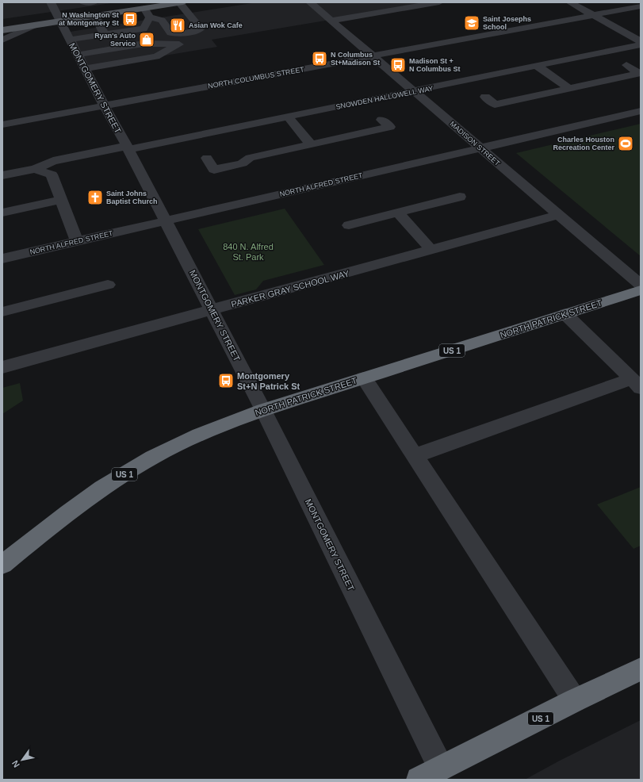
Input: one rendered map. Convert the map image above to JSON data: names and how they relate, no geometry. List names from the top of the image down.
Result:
{
  "streets": {
    "highway": ["NORTH PATRICK STREET", "US 1"],
    "street": [
      "NORTH COLUMBUS STREET",
      "MONTGOMERY STREET",
      "SNOWDEN HALLOWELL WAY",
      "MADISON STREET",
      "NORTH ALFRED STREET",
      "PARKER GRAY SCHOOL WAY"
    ]
  },
  "crossings": [
    ["NORTH COLUMBUS STREET", "MONTGOMERY STREET"],
    ["NORTH COLUMBUS STREET", "MADISON STREET"],
    ["MONTGOMERY STREET", "SNOWDEN HALLOWELL WAY"],
    ["MONTGOMERY STREET", "NORTH ALFRED STREET"],
    ["MONTGOMERY STREET", "PARKER GRAY SCHOOL WAY"],
    ["MONTGOMERY STREET", "NORTH PATRICK STREET"],
    ["MONTGOMERY STREET", "US 1"],
    ["SNOWDEN HALLOWELL WAY", "MADISON STREET"],
    ["MADISON STREET", "NORTH ALFRED STREET"],
    ["MADISON STREET", "PARKER GRAY SCHOOL WAY"]
  ],
  "parks": ["840 N. Alfred St. Park"],
  "places": {
    "bus stop": [
      "N Washington St at Montgomery St",
      "N Columbus St+Madison St",
      "Madison St + N Columbus St",
      "Montgomery St+N Patrick St"
    ],
    "school or university": ["Saint Josephs School"],
    "restaurant": ["Asian Wok Cafe"],
    "shop": ["Ryan's Auto Service"],
    "sports": ["Charles Houston Recreation Center"],
    "church": ["Saint Johns Baptist Church"]
  },
  "north": "bottom left"
}
